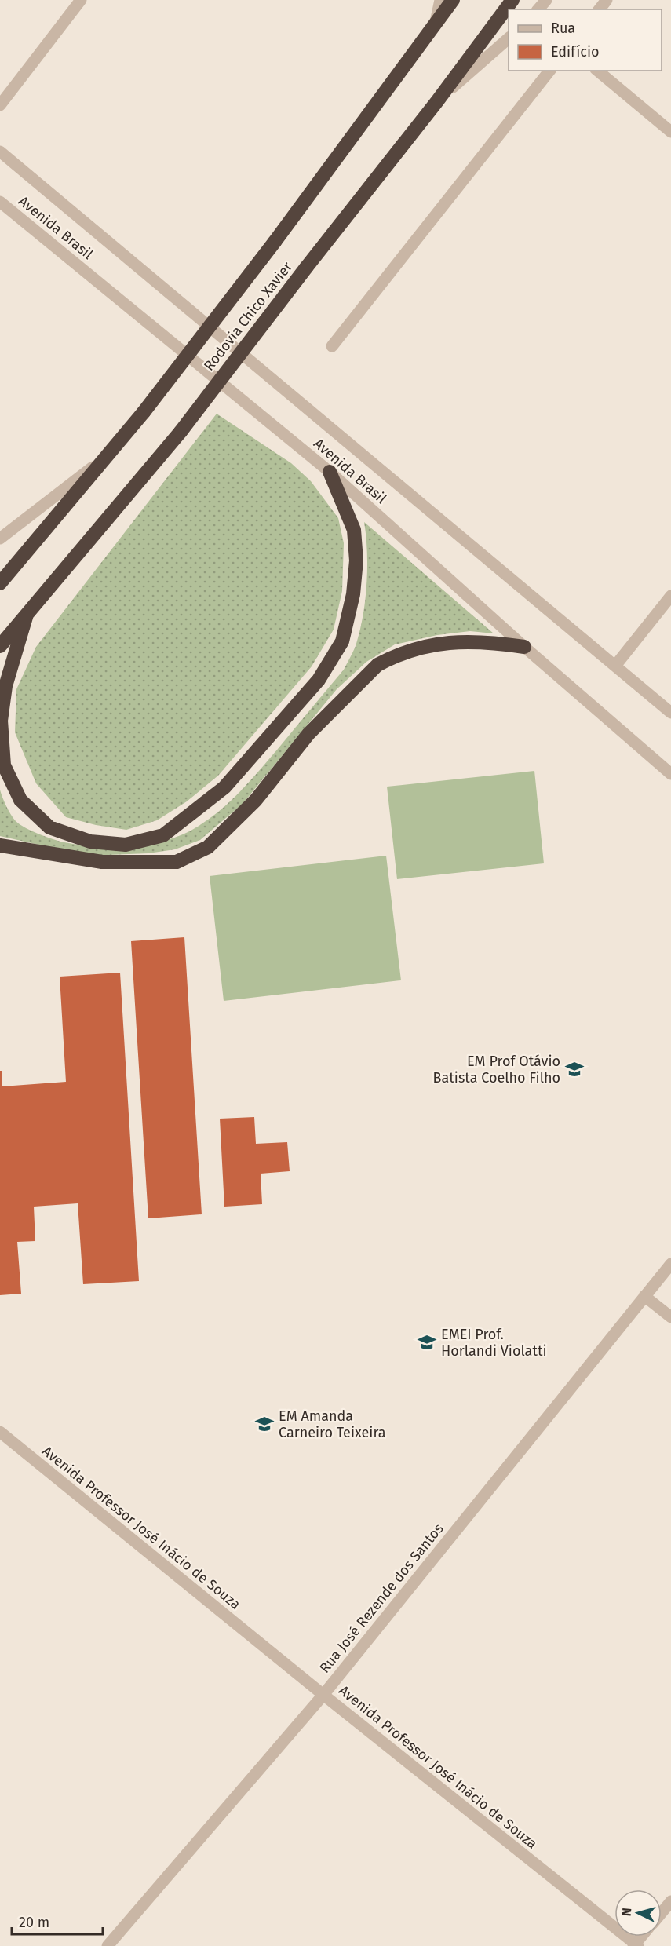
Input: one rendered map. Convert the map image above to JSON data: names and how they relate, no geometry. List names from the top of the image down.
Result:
{
  "streets": {
    "highway": ["Rodovia Chico Xavier"],
    "street": ["Avenida Brasil", "Avenida Professor José Inácio de Souza", "Rua José Rezende dos Santos"]
  },
  "crossings": [
    ["Avenida Professor José Inácio de Souza", "Rua José Rezende dos Santos"]
  ],
  "places": {
    "school or university": ["EM Prof Otávio Batista Coelho Filho", "EMEI Prof. Horlandi Violatti", "EM Amanda Carneiro Teixeira"]
  },
  "legend": ["Rua", "Edifício"],
  "scale_bar": "20 m",
  "north": "left"
}
